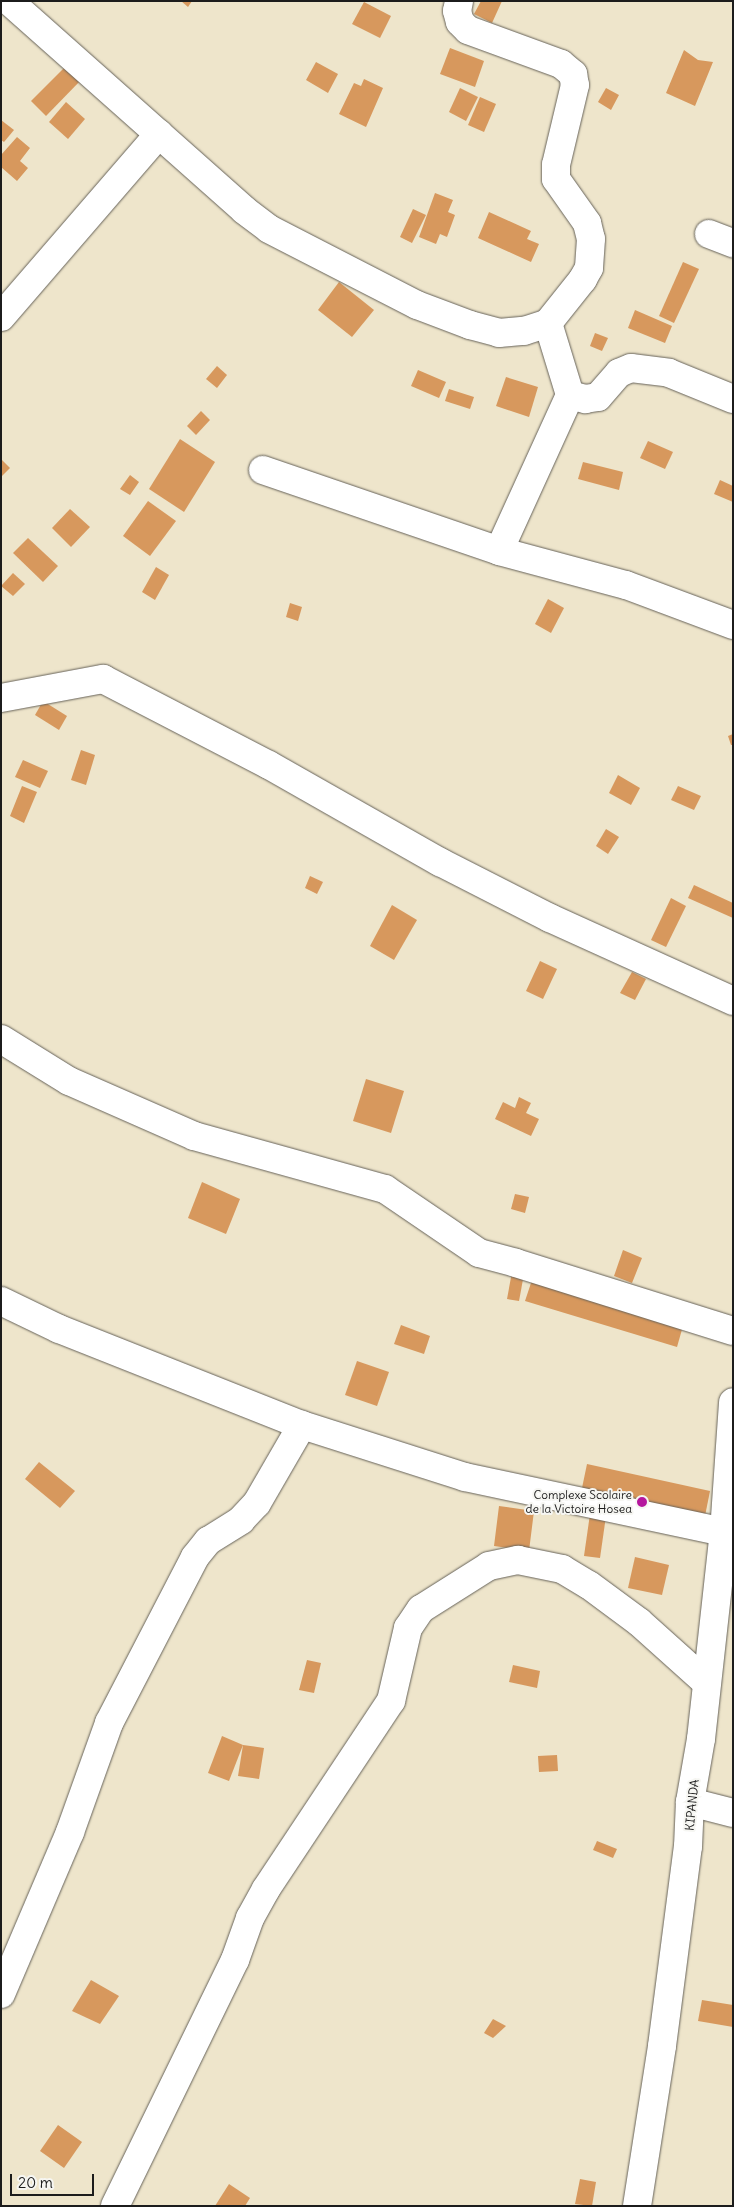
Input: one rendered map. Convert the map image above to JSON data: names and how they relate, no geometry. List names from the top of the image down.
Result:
{
  "streets": {
    "street": ["KIPANDA"]
  },
  "places": ["Complexe Scolaire de la Victoire Hosea"],
  "scale_bar": "20 m"
}
